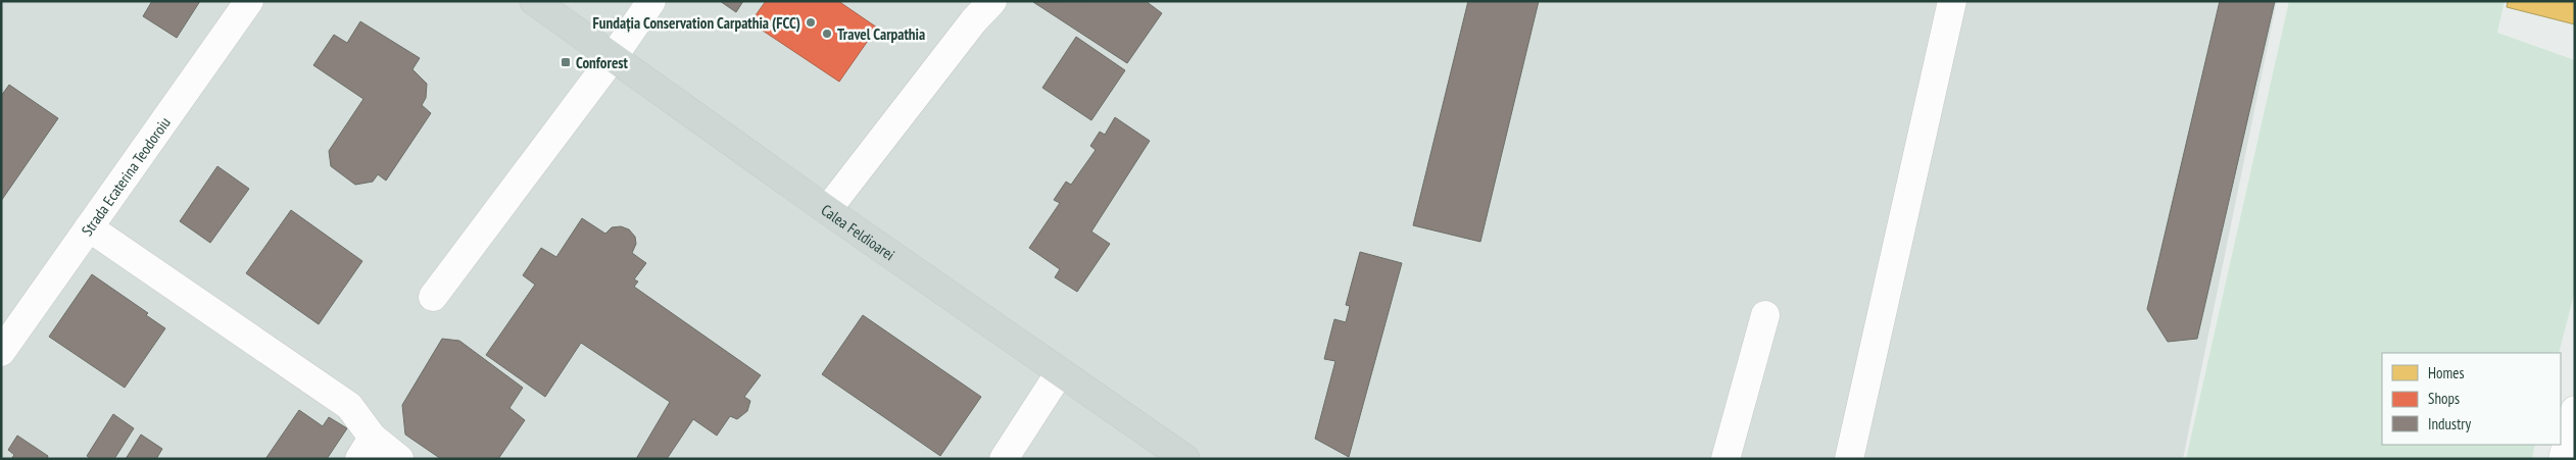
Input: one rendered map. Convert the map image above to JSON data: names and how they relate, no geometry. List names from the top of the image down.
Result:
{
  "streets": {
    "main road": ["Calea Feldioarei"],
    "street": ["Strada Ecaterina Teodoroiu"]
  },
  "places": {
    "other": ["Fundația Conservation Carpathia (FCC)", "Travel Carpathia"],
    "transit": ["Conforest"]
  },
  "legend": ["Homes", "Shops", "Industry"]
}
